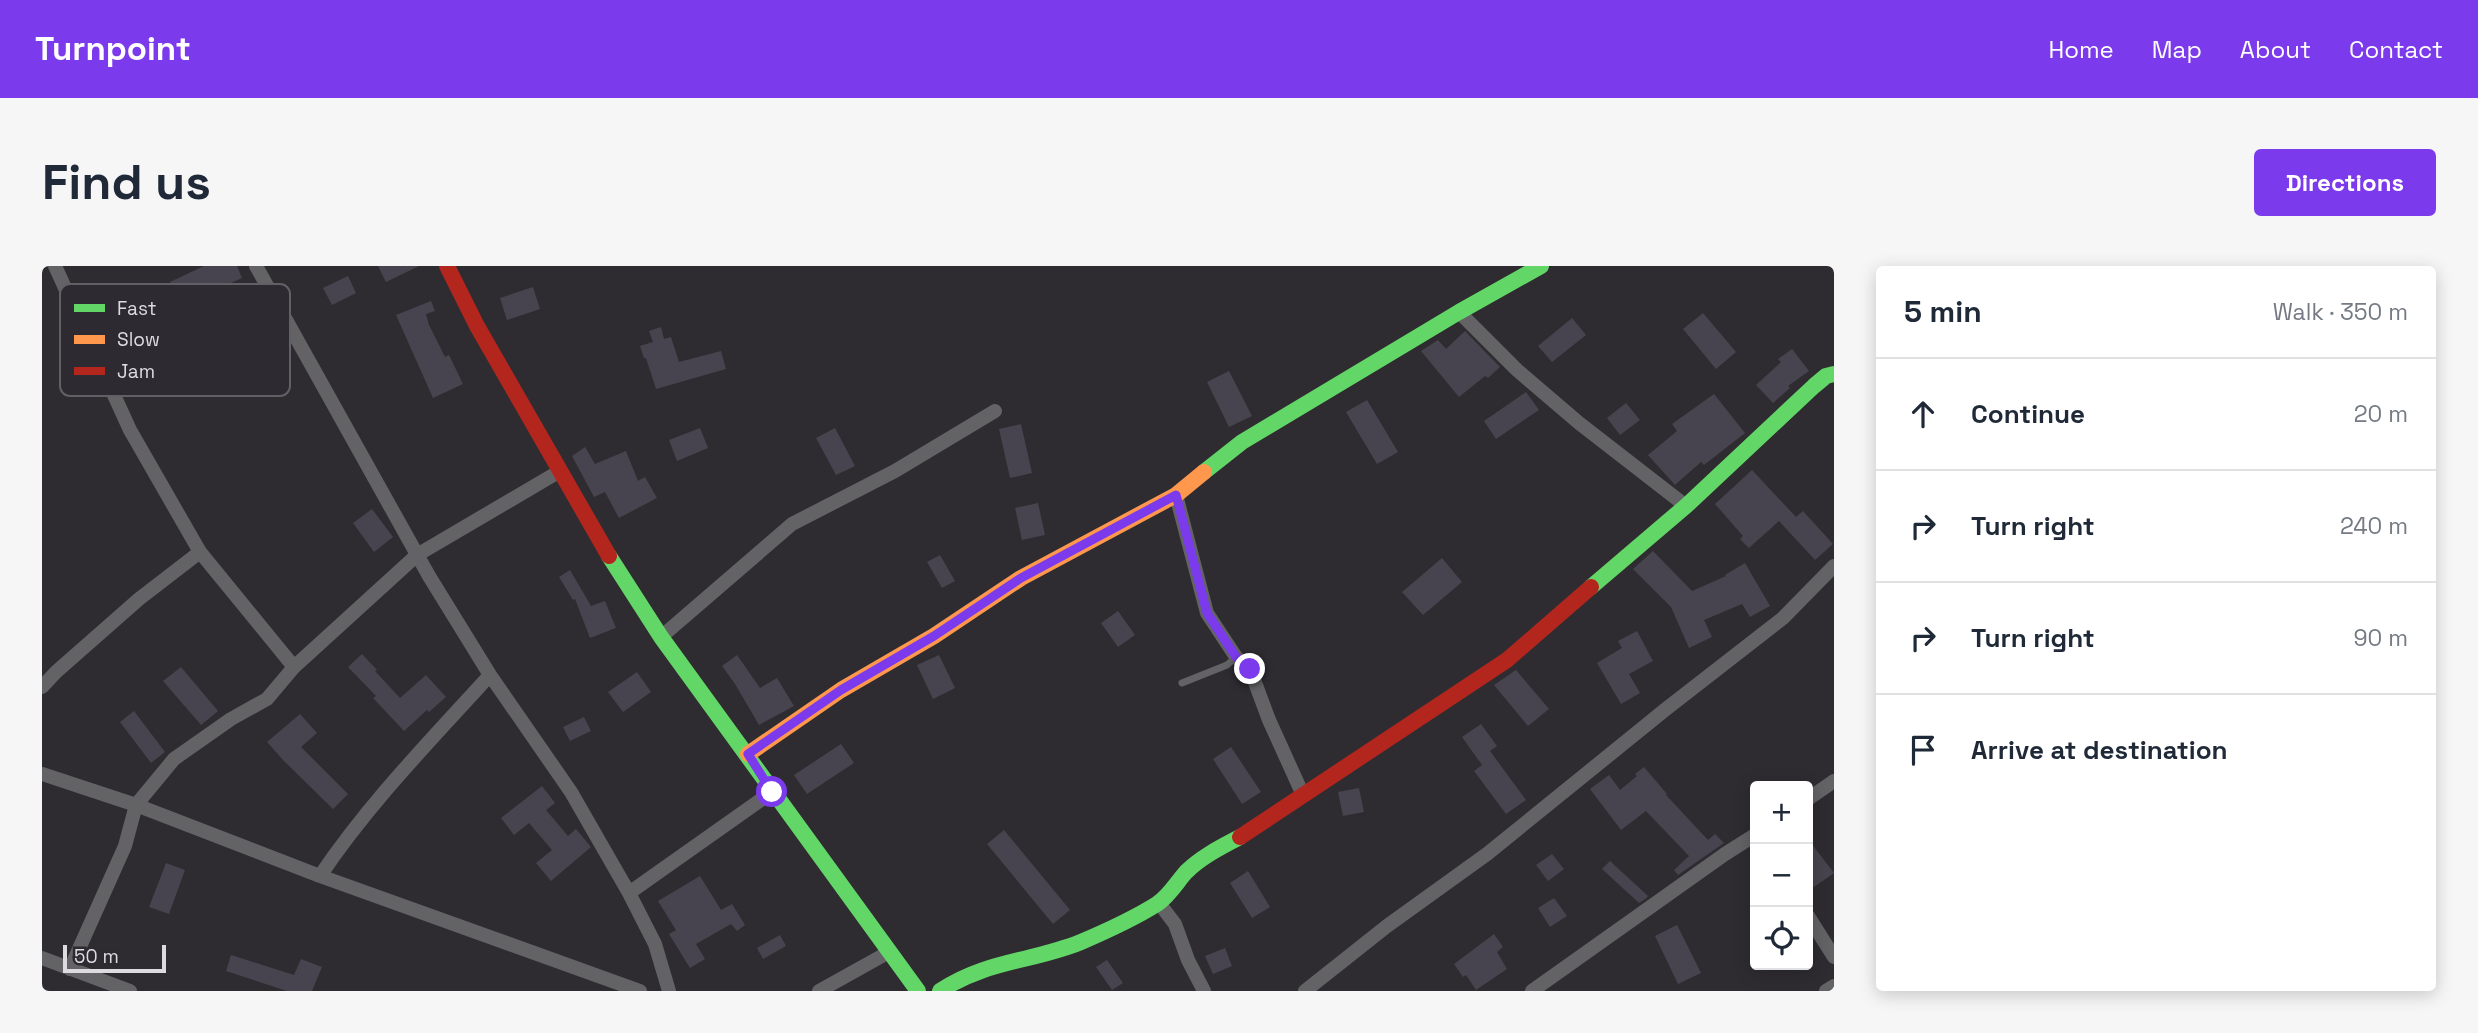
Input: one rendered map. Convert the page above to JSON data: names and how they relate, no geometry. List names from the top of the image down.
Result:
{
  "legend": ["Fast", "Slow", "Jam"],
  "scale_bar": "50 m",
  "page": {
    "header": "Turnpoint",
    "nav": [
      "Home",
      "Map",
      "About",
      "Contact"
    ],
    "buttons": "Directions",
    "title": "Find us",
    "heading": ["5 min", "Walk · 350 m"],
    "list": [
      ["Continue", "20 m"],
      ["Turn right", "240 m"],
      ["Turn right", "90 m"],
      "Arrive at destination"
    ],
    "map_buttons": ["+", "−"],
    "scale": "50 m"
  }
}
